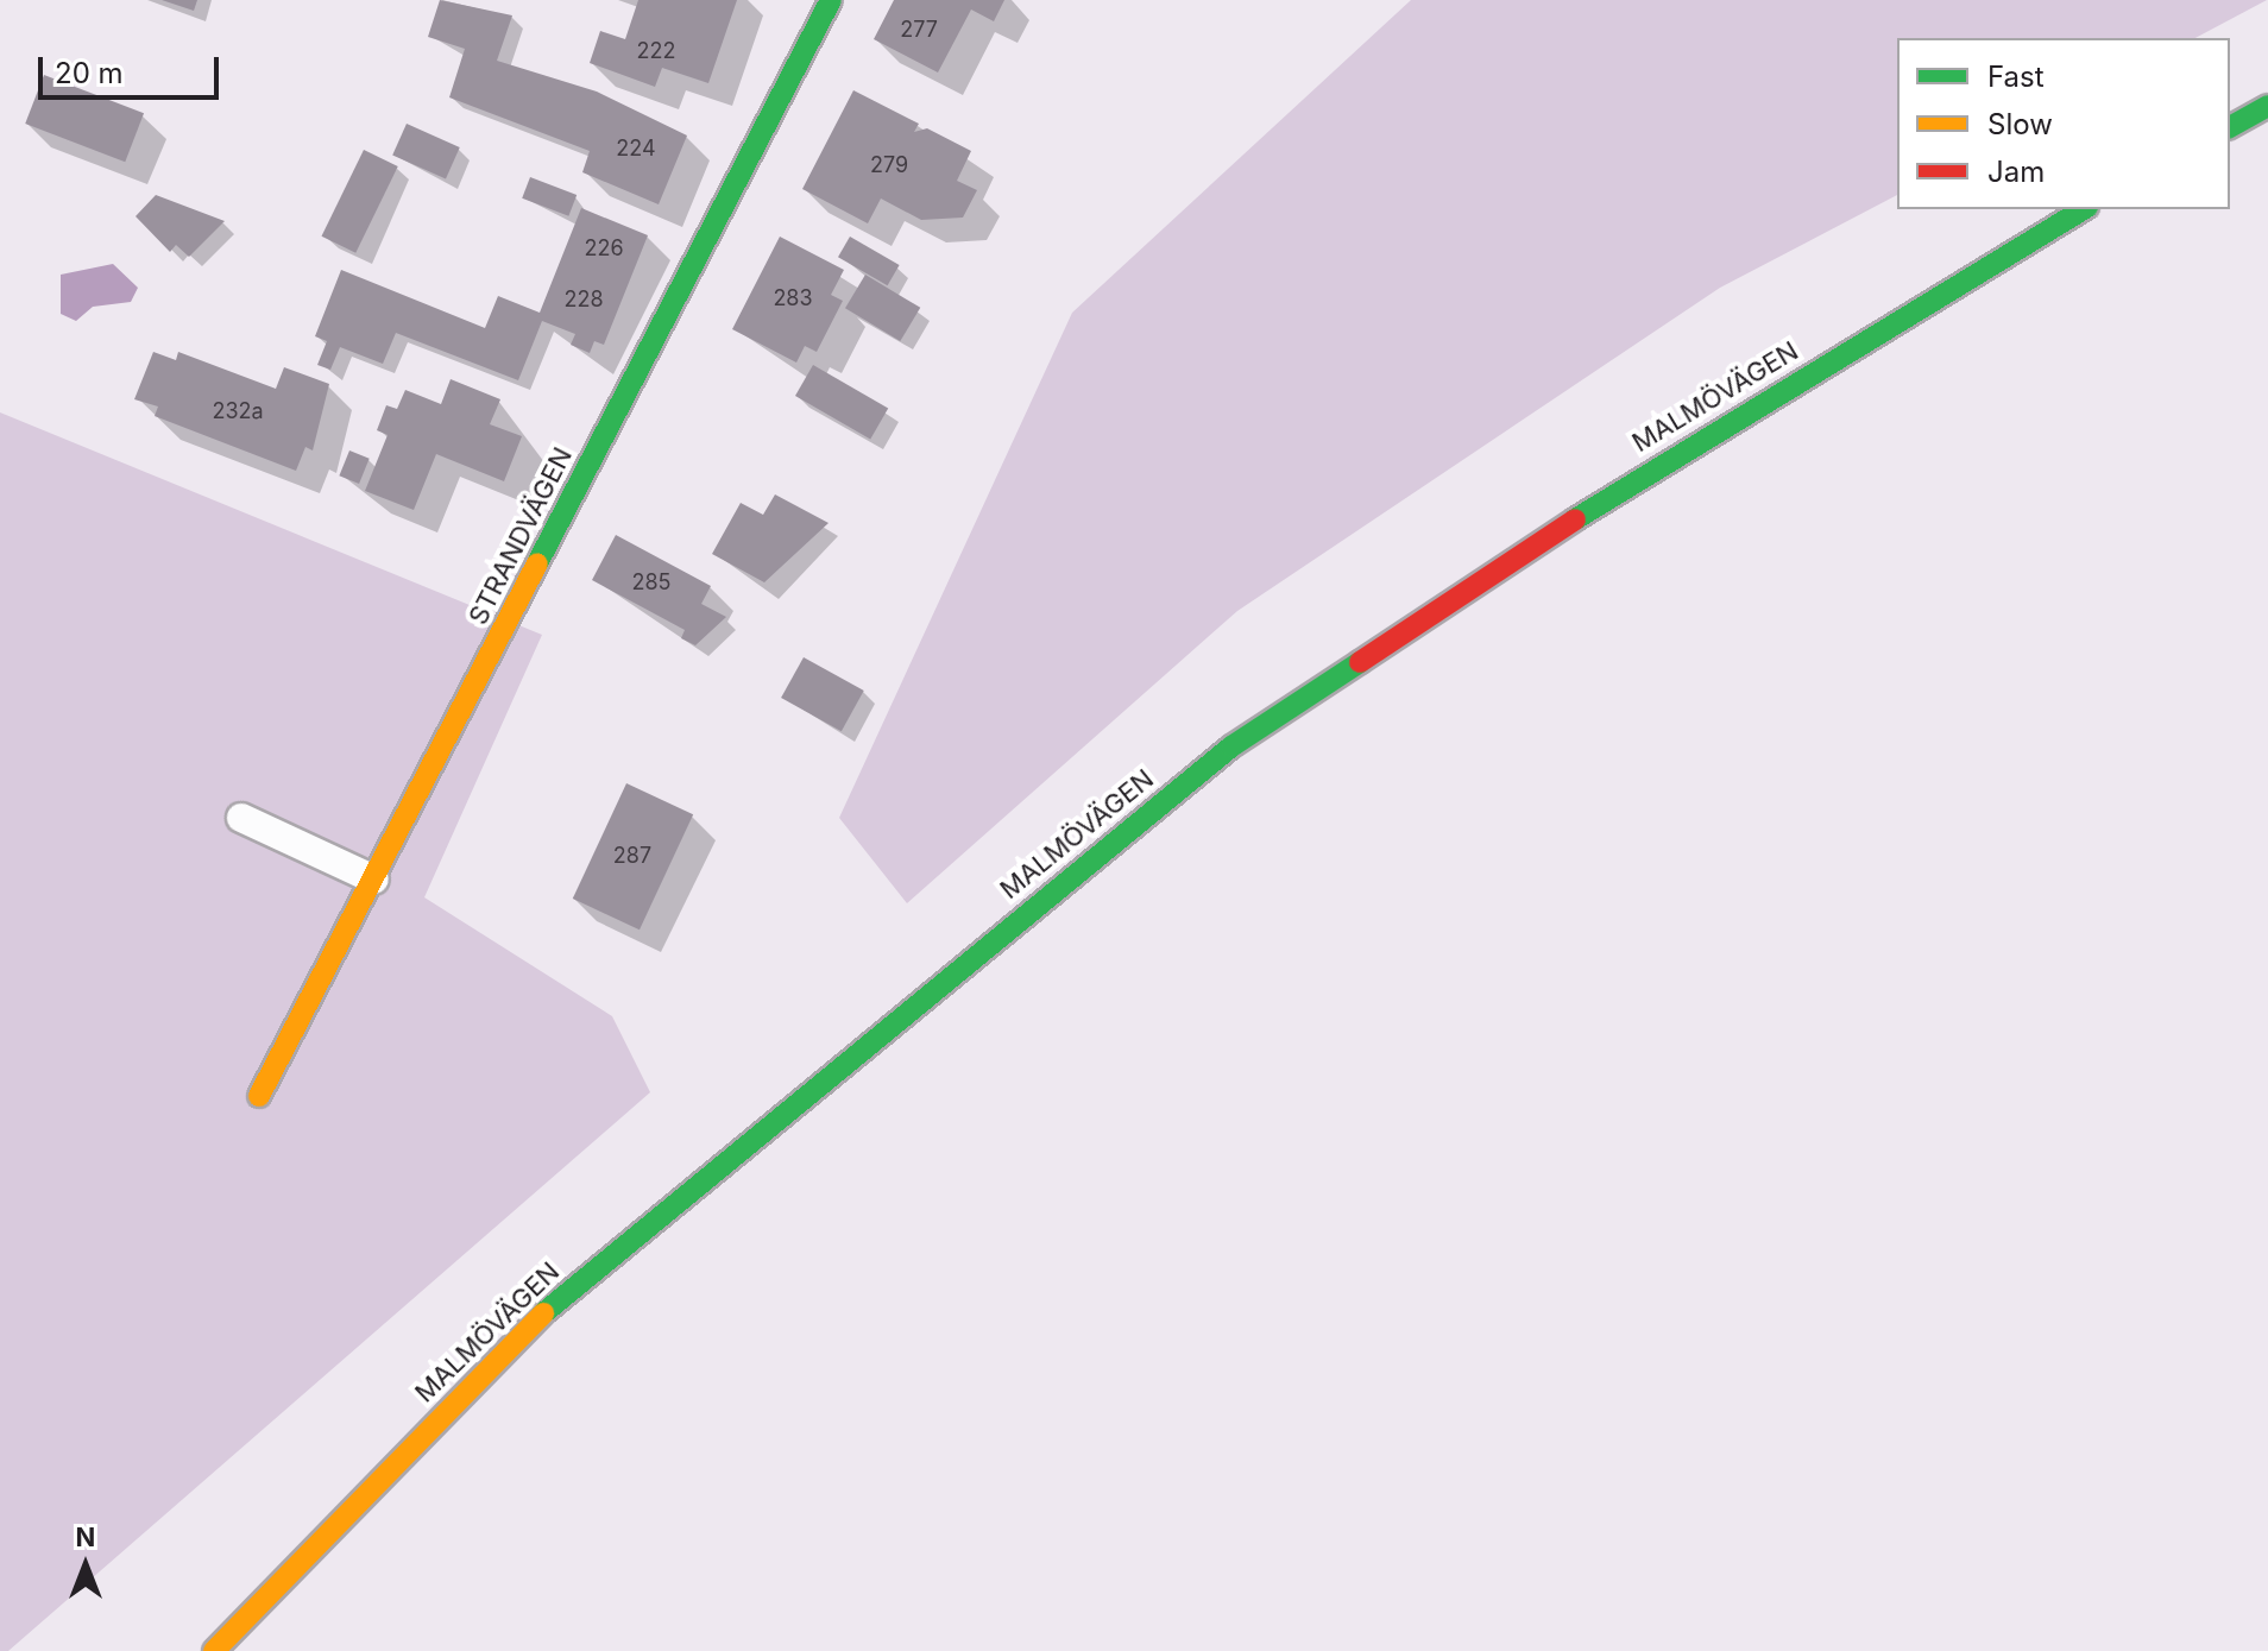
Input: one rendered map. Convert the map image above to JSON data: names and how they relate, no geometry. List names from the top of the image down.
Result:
{
  "streets": {
    "main road": ["MALMÖVÄGEN", "STRANDVÄGEN"]
  },
  "house_numbers": [
    "277",
    "222",
    "224",
    "279",
    "226",
    "283",
    "228",
    "232a",
    "285",
    "287"
  ],
  "legend": ["Fast", "Slow", "Jam"],
  "scale_bar": "20 m",
  "north": "top"
}
